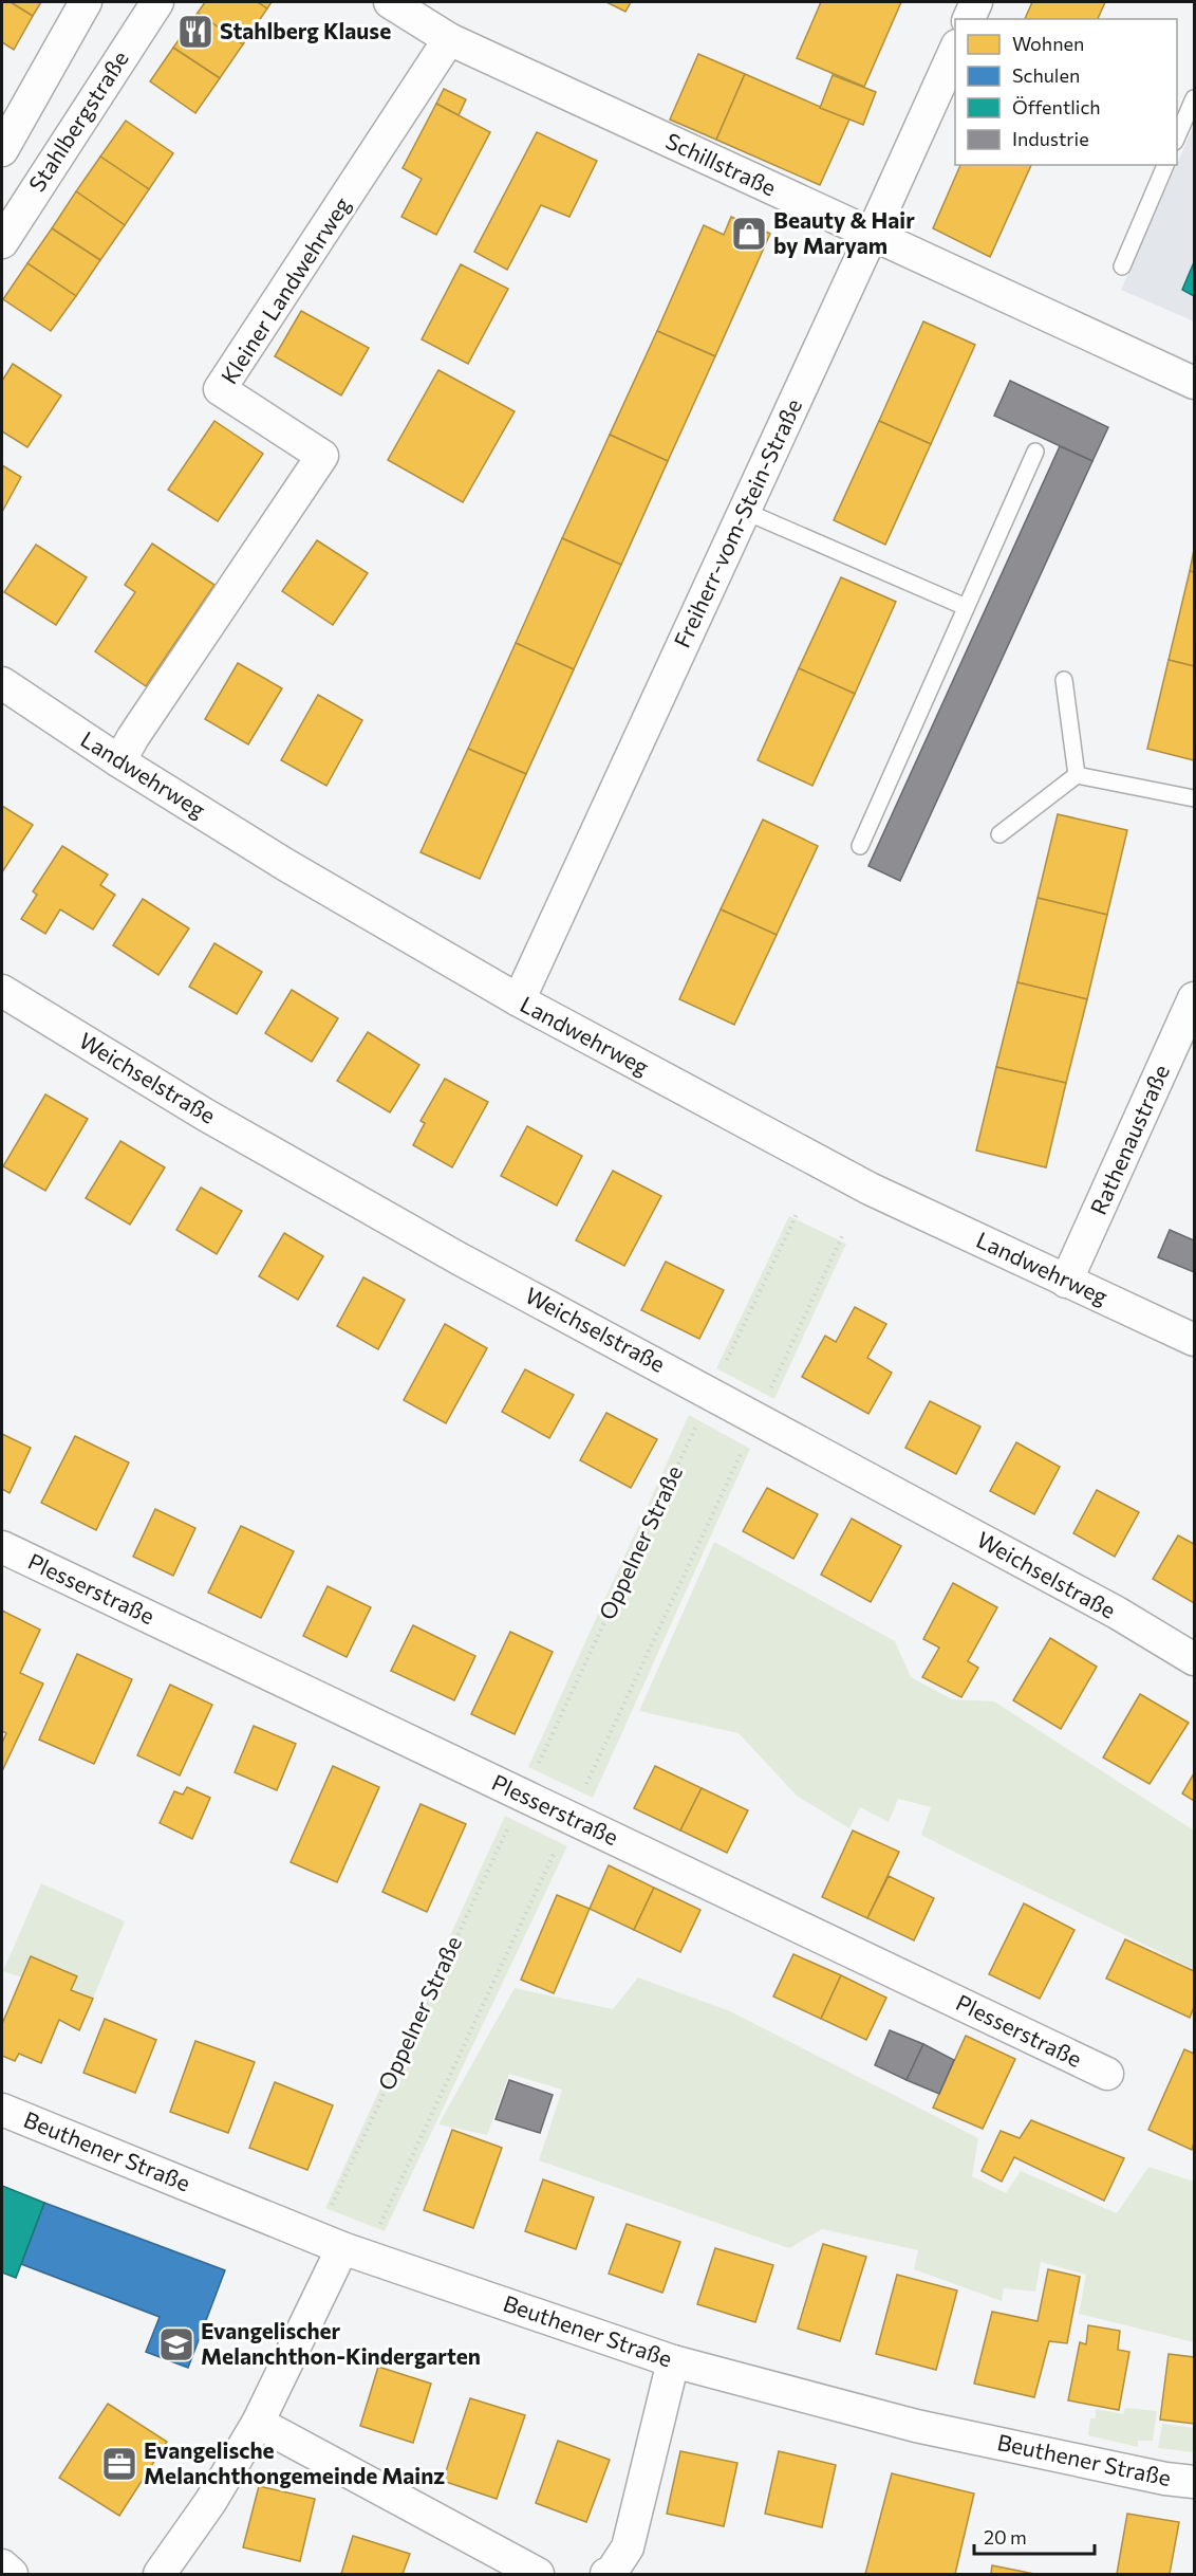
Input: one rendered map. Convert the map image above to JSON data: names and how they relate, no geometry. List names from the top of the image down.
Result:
{
  "streets": {
    "street": [
      "Stahlbergstraße",
      "Schillstraße",
      "Kleiner Landwehrweg",
      "Freiherr-vom-Stein-Straße",
      "Landwehrweg",
      "Weichselstraße",
      "Rathenaustraße",
      "Plesserstraße",
      "Beuthener Straße"
    ],
    "path": ["Oppelner Straße"]
  },
  "crossings": [
    ["Schillstraße", "Kleiner Landwehrweg"],
    ["Schillstraße", "Freiherr-vom-Stein-Straße"],
    ["Kleiner Landwehrweg", "Landwehrweg"],
    ["Freiherr-vom-Stein-Straße", "Landwehrweg"],
    ["Landwehrweg", "Rathenaustraße"]
  ],
  "places": {
    "restaurant": ["Stahlberg Klause"],
    "shop": ["Beauty & Hair by Maryam"],
    "school or university": ["Evangelischer Melanchthon-Kindergarten"],
    "office": ["Evangelische Melanchthongemeinde Mainz"]
  },
  "legend": [
    "Wohnen",
    "Schulen",
    "Öffentlich",
    "Industrie"
  ],
  "scale_bar": "20 m"
}
